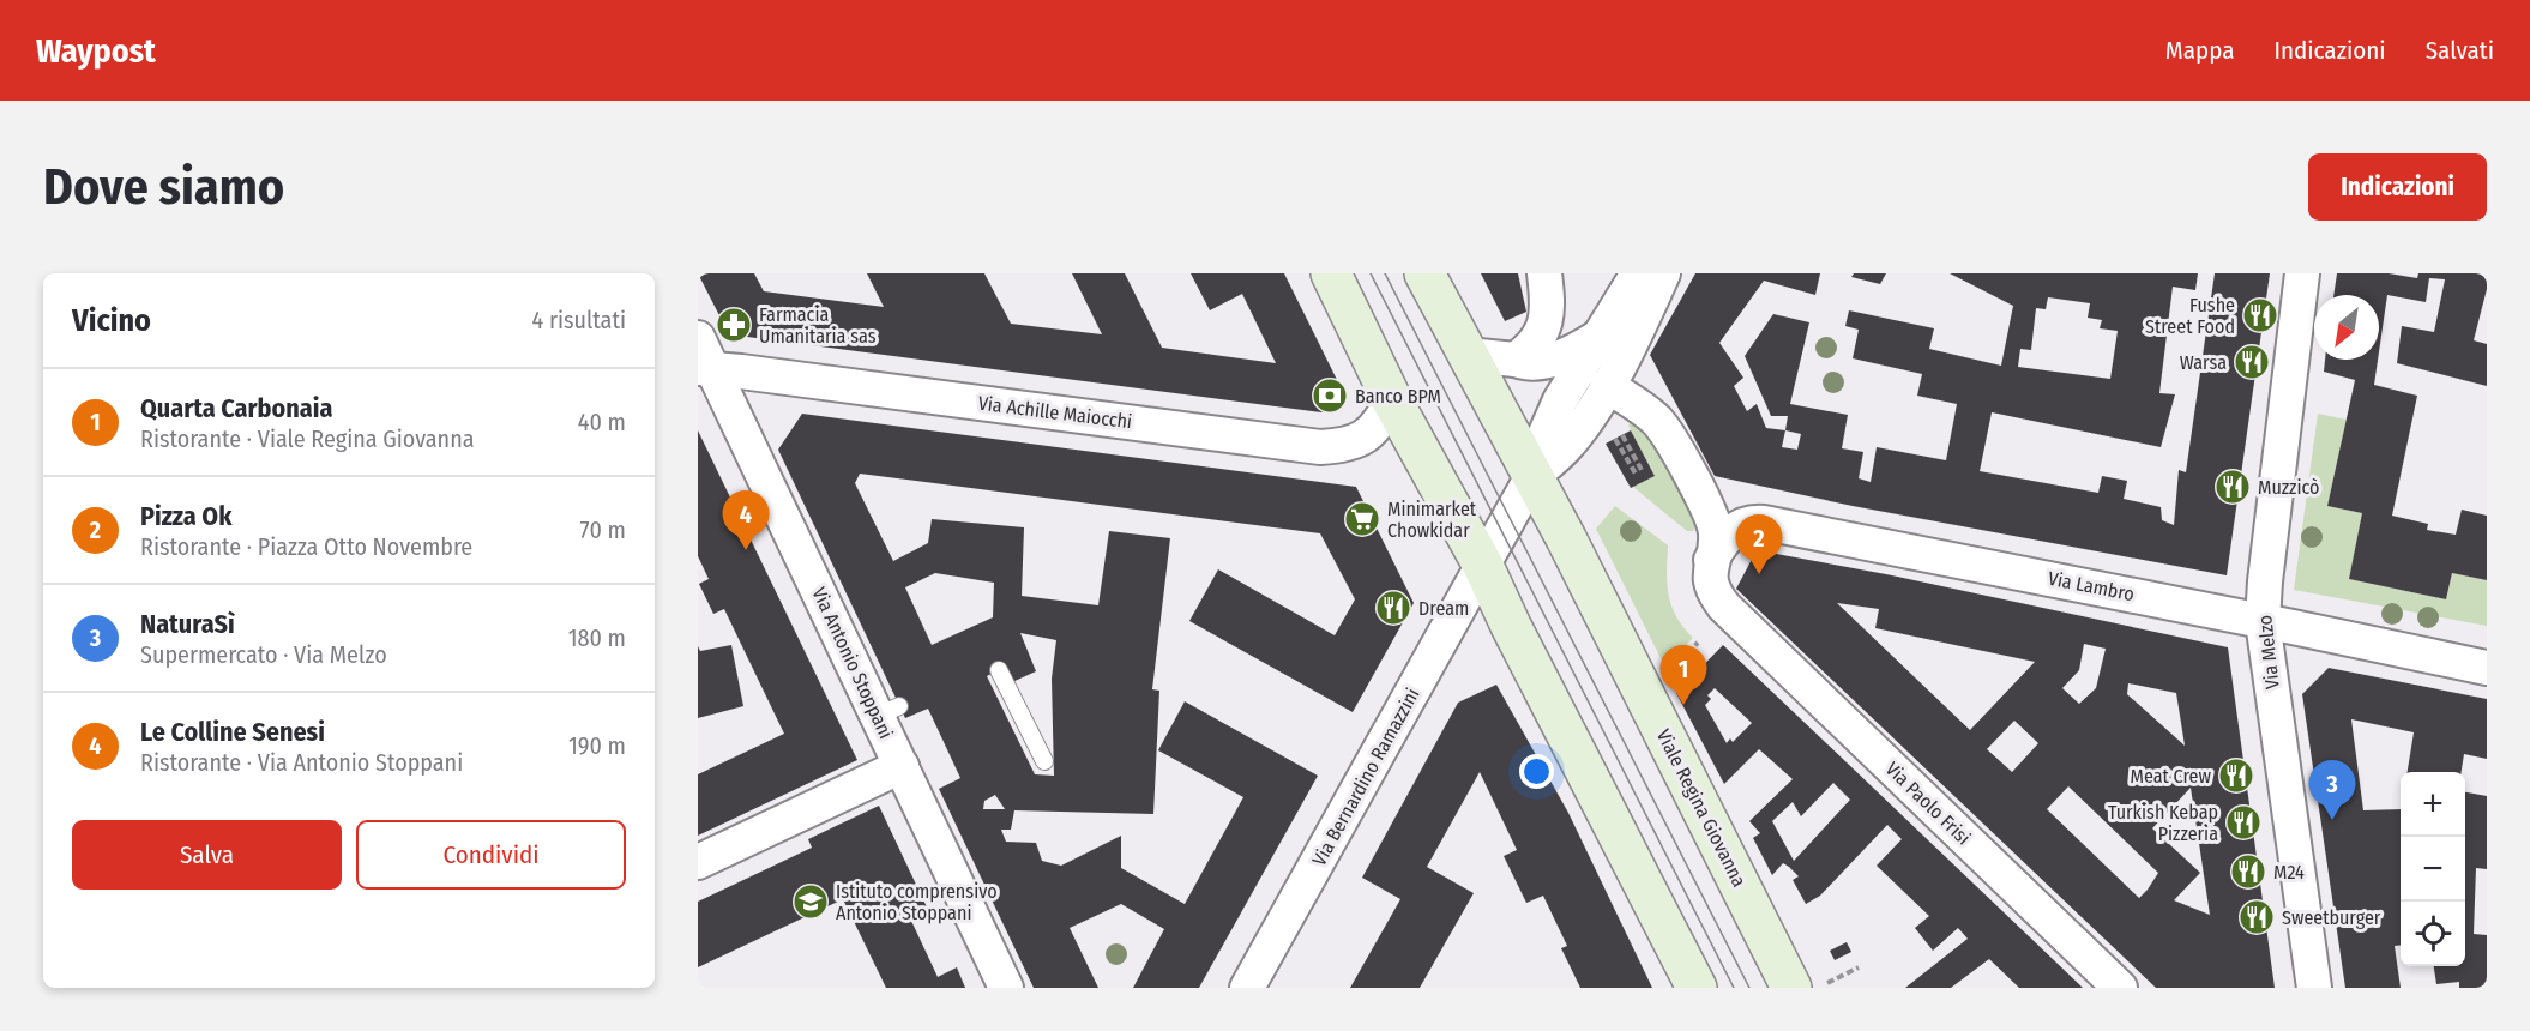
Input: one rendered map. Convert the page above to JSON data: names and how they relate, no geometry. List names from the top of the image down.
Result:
{
  "streets": {
    "street": [
      "Via Achille Maiocchi",
      "Via Lambro",
      "Via Melzo",
      "Via Antonio Stoppani",
      "Via Bernardino Ramazzini",
      "Via Paolo Frisi",
      "Viale Regina Giovanna"
    ]
  },
  "crossings": [
    ["Via Achille Maiocchi", "Via Antonio Stoppani"],
    ["Via Lambro", "Via Melzo"],
    ["Via Lambro", "Via Paolo Frisi"],
    ["Via Bernardino Ramazzini", "Viale Regina Giovanna"]
  ],
  "places": {
    "restaurant": [
      "Fushe Street Food",
      "Warsa",
      "Muzzicò",
      "Dream",
      "Meat Crew",
      "Turkish Kebap Pizzeria",
      "M24",
      "Sweetburger"
    ],
    "pharmacy": ["Farmacia Umanitaria sas"],
    "bank": ["Banco BPM"],
    "supermarket": ["Minimarket Chowkidar"],
    "school or university": ["Istituto comprensivo Antonio Stoppani"]
  },
  "north": "bottom left",
  "page": {
    "header": "Waypost",
    "nav": ["Mappa", "Indicazioni", "Salvati"],
    "buttons": [
      "Indicazioni",
      ["Salva", "Condividi"]
    ],
    "title": "Dove siamo",
    "heading": ["Vicino", "4 risultati"],
    "list": [
      {
        "mark": "1",
        "name": "Quarta Carbonaia",
        "note": "Ristorante · Viale Regina Giovanna",
        "value": "40 m"
      },
      {
        "mark": "2",
        "name": "Pizza Ok",
        "note": "Ristorante · Piazza Otto Novembre",
        "value": "70 m"
      },
      {
        "mark": "3",
        "name": "NaturaSì",
        "note": "Supermercato · Via Melzo",
        "value": "180 m"
      },
      {
        "mark": "4",
        "name": "Le Colline Senesi",
        "note": "Ristorante · Via Antonio Stoppani",
        "value": "190 m"
      }
    ],
    "pins": [
      "4",
      "2",
      "1",
      "3"
    ],
    "map_buttons": ["+", "−"]
  }
}
